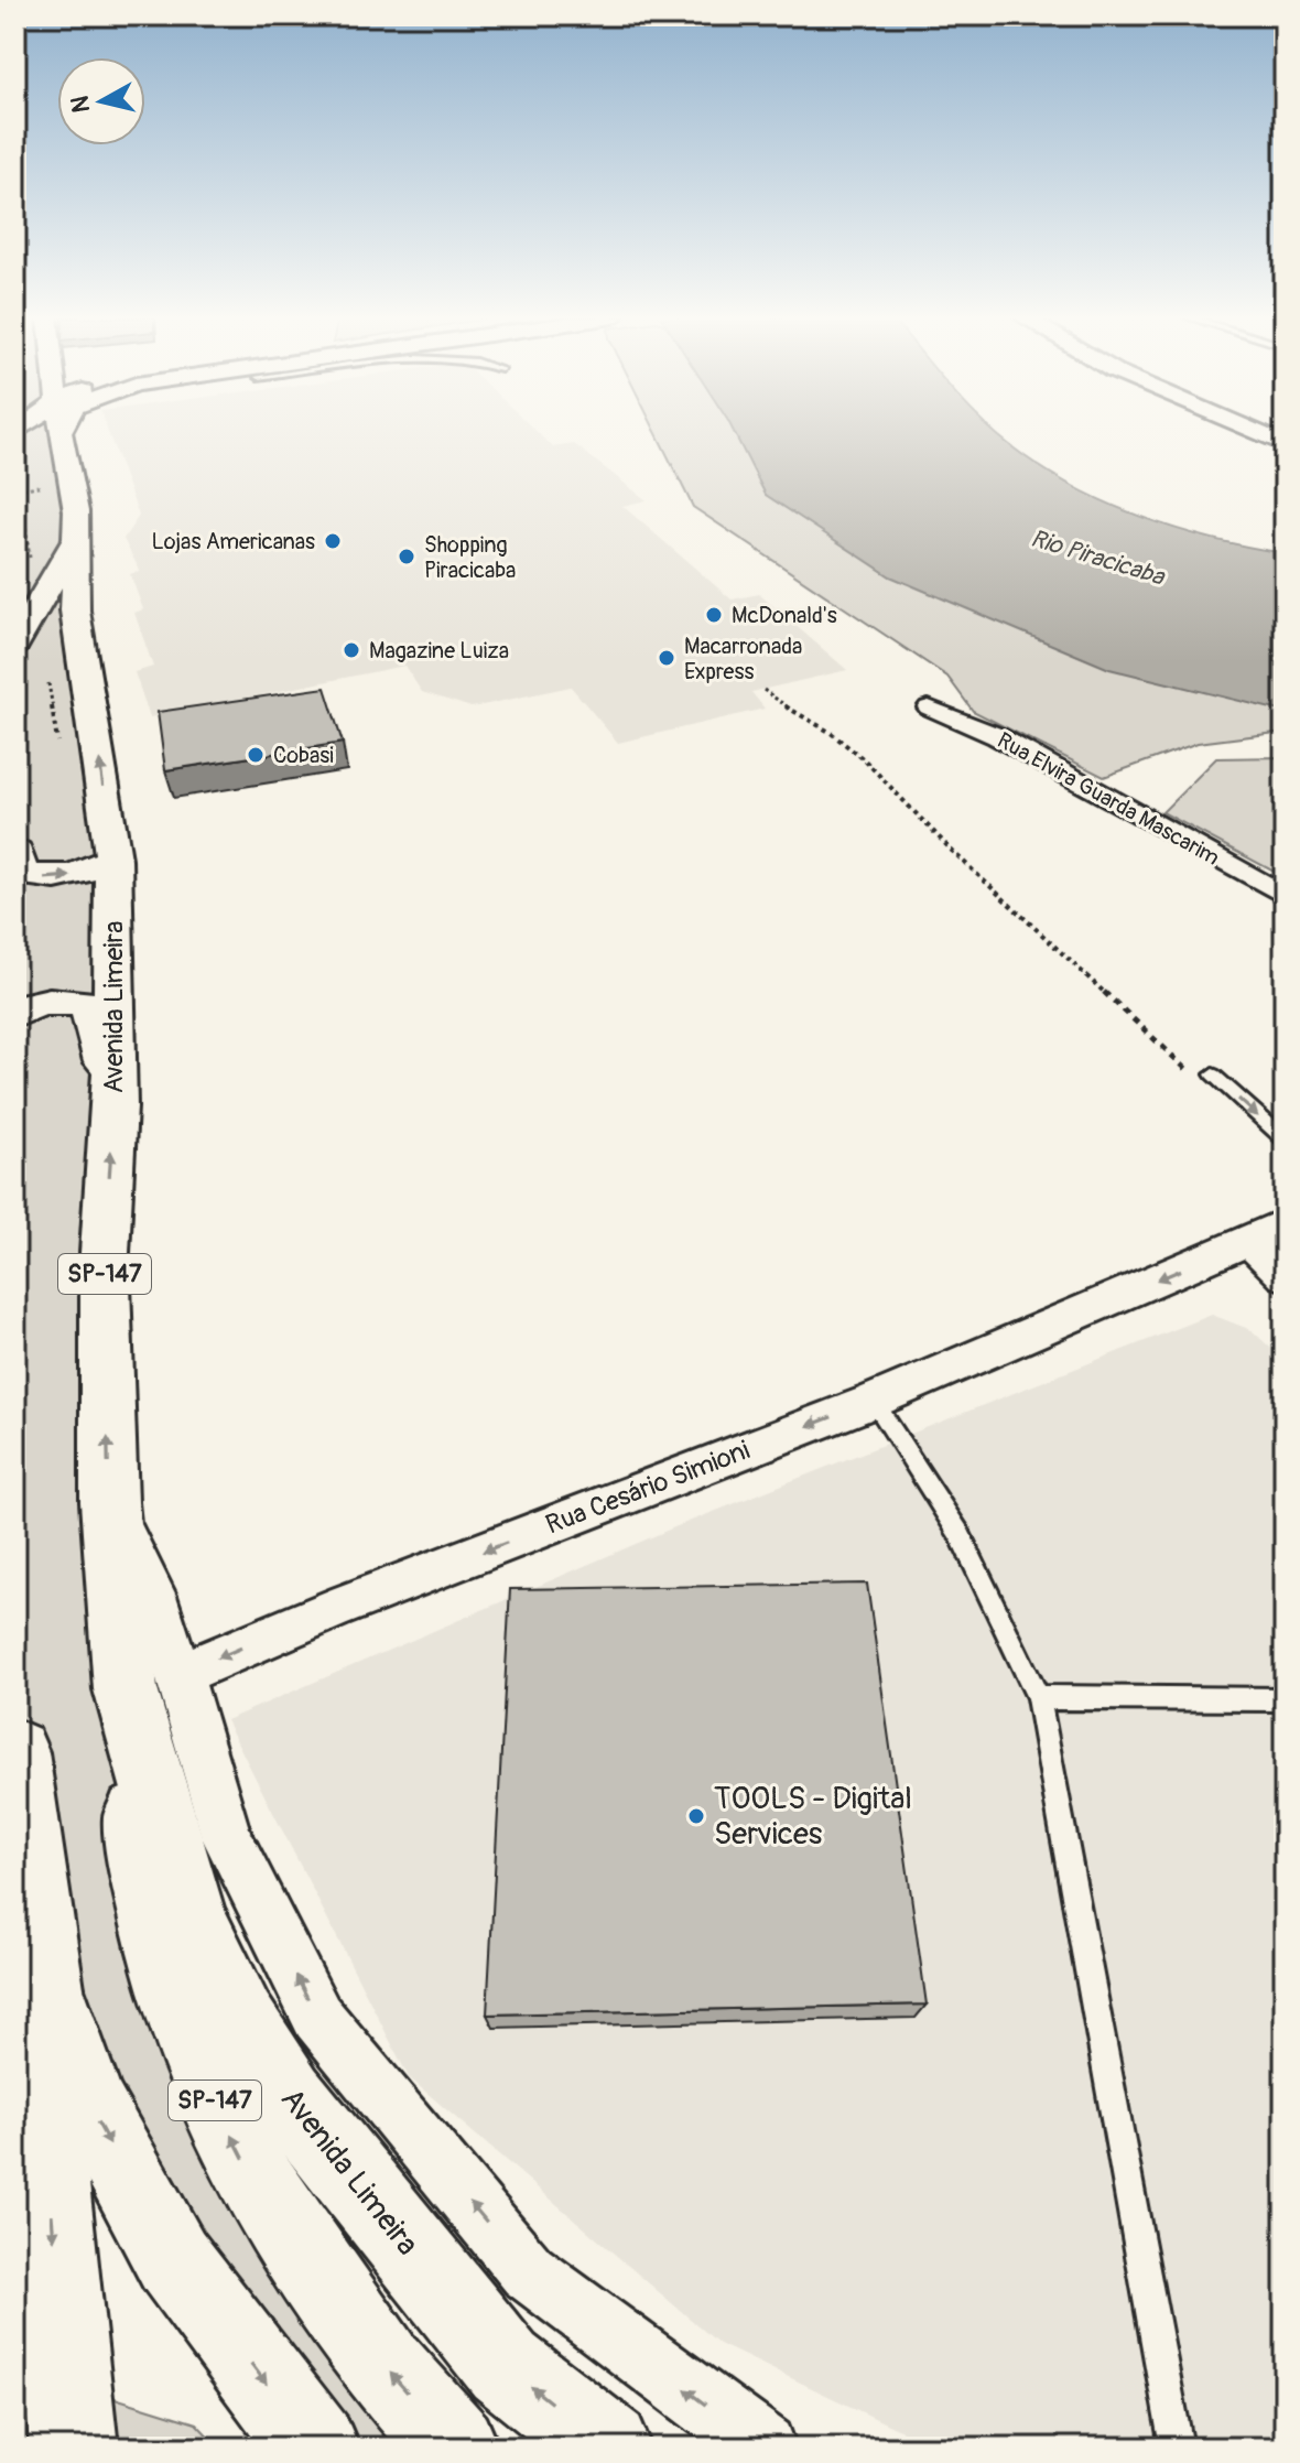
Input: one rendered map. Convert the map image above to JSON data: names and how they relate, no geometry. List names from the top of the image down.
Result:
{
  "streets": {
    "main road": ["Avenida Limeira", "SP-147"],
    "street": ["Rua Elvira Guarda Mascarim", "Rua Cesário Simioni"]
  },
  "crossings": [
    ["Avenida Limeira", "Rua Cesário Simioni"]
  ],
  "one_way": ["Rua Cesário Simioni"],
  "water": ["Rio Piracicaba"],
  "places": [
    "Lojas Americanas",
    "Shopping Piracicaba",
    "McDonald's",
    "Magazine Luiza",
    "Macarronada Express",
    "Cobasi",
    "TOOLS - Digital Services"
  ],
  "north": "left"
}
